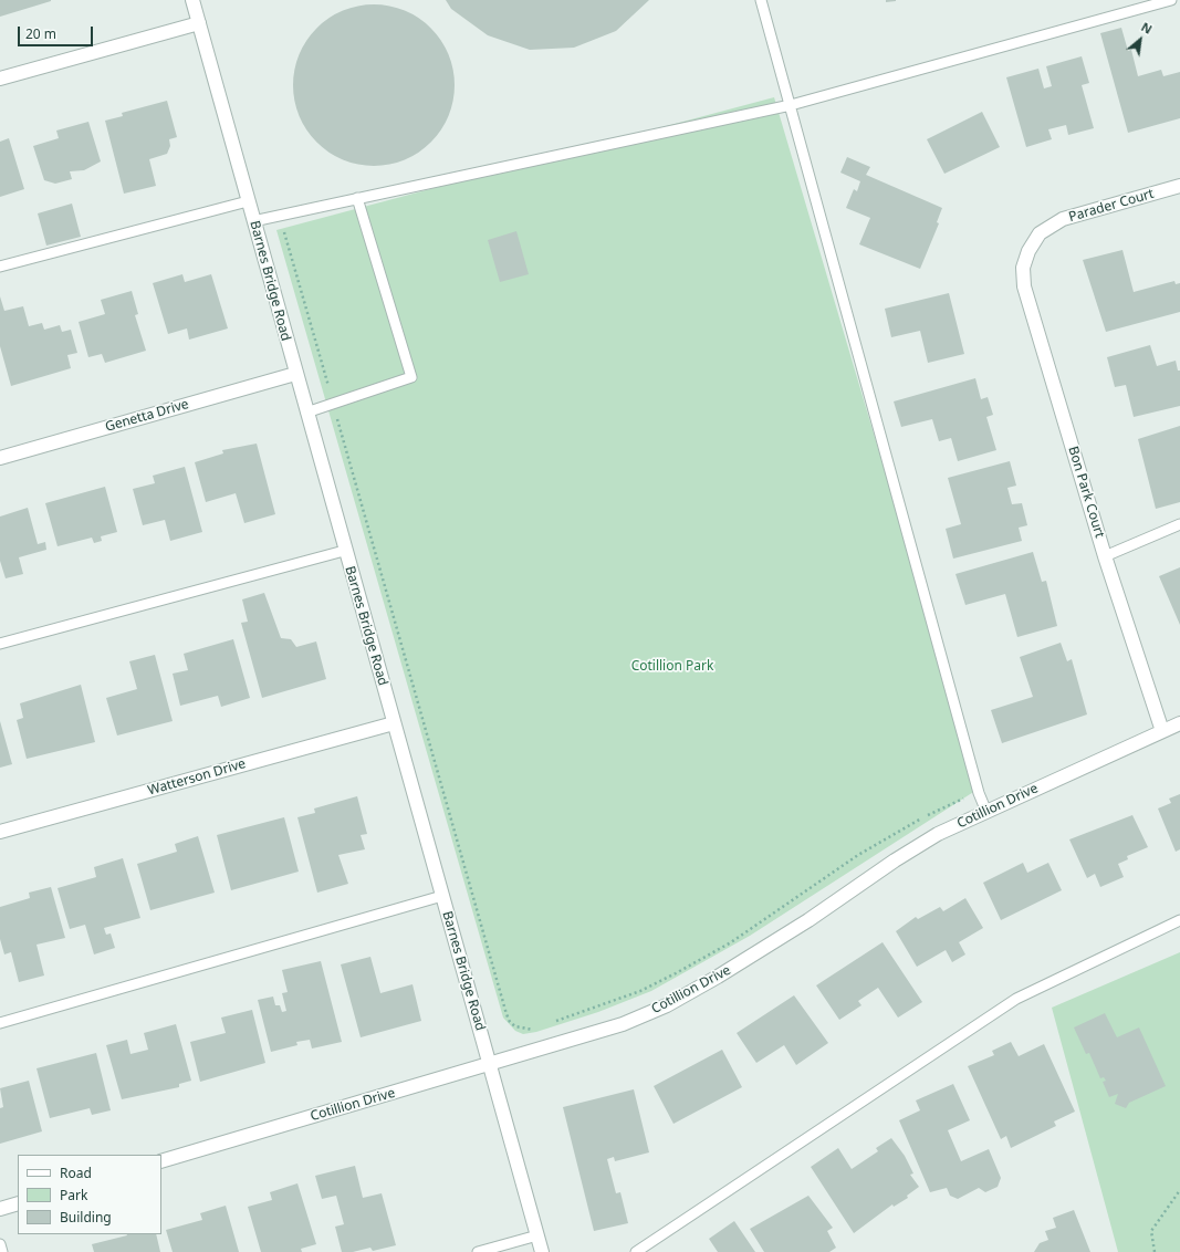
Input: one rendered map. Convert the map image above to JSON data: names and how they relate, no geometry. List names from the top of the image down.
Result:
{
  "streets": {
    "street": [
      "Parader Court",
      "Barnes Bridge Road",
      "Genetta Drive",
      "Bon Park Court",
      "Watterson Drive",
      "Cotillion Drive"
    ]
  },
  "crossings": [
    ["Parader Court", "Bon Park Court"],
    ["Barnes Bridge Road", "Genetta Drive"],
    ["Barnes Bridge Road", "Watterson Drive"],
    ["Barnes Bridge Road", "Cotillion Drive"],
    ["Bon Park Court", "Cotillion Drive"]
  ],
  "parks": ["Cotillion Park"],
  "legend": ["Road", "Park", "Building"],
  "scale_bar": "20 m",
  "north": "top right"
}
